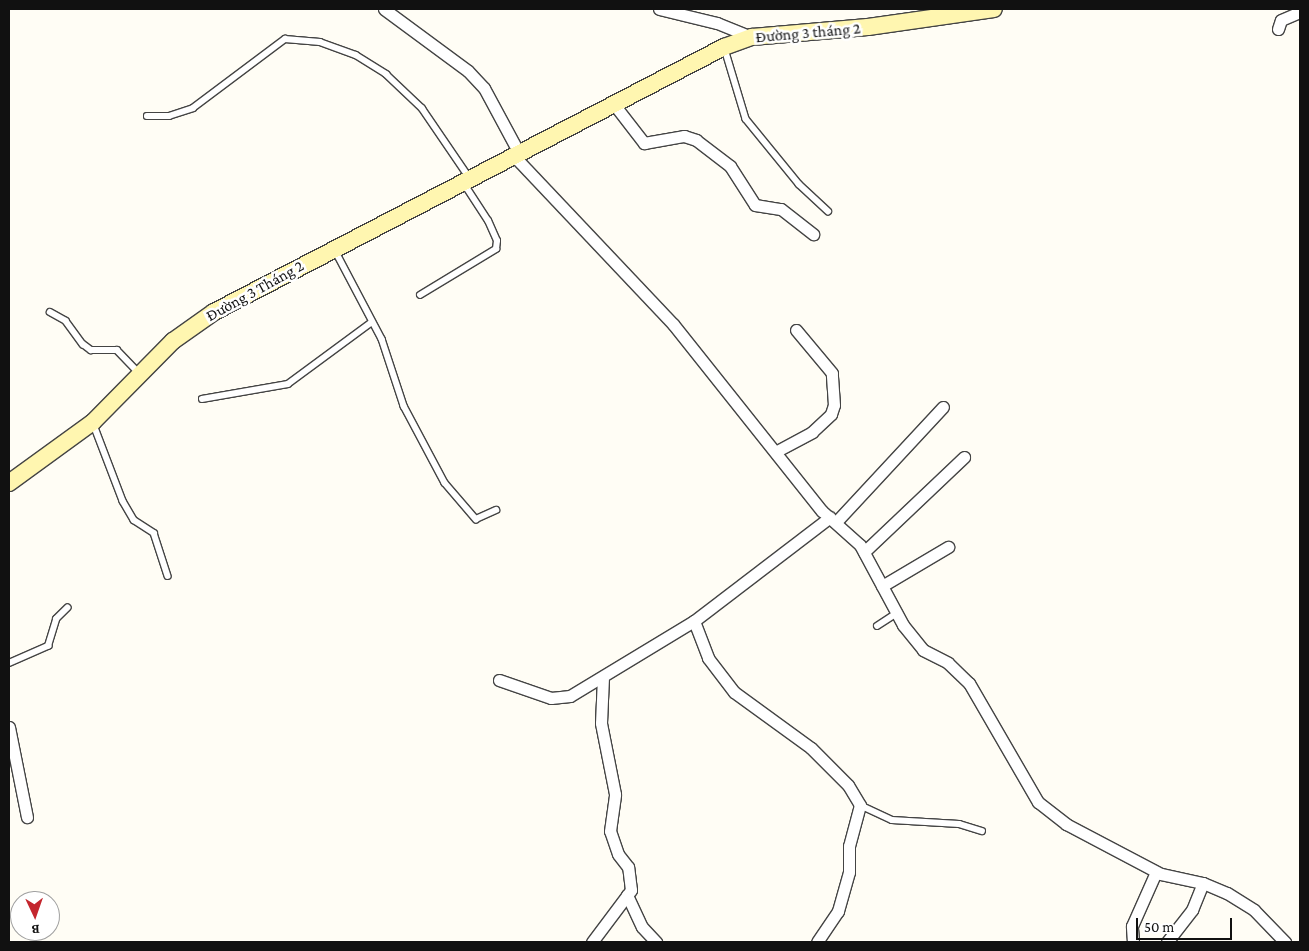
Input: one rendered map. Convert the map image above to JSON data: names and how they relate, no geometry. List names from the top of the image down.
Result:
{
  "streets": {
    "main road": ["Đường 3 tháng 2", "Đường 3 Tháng 2"]
  },
  "crossings": [
    ["Đường 3 tháng 2", "Đường 3 Tháng 2"]
  ],
  "scale_bar": "50 m",
  "north": "bottom"
}
